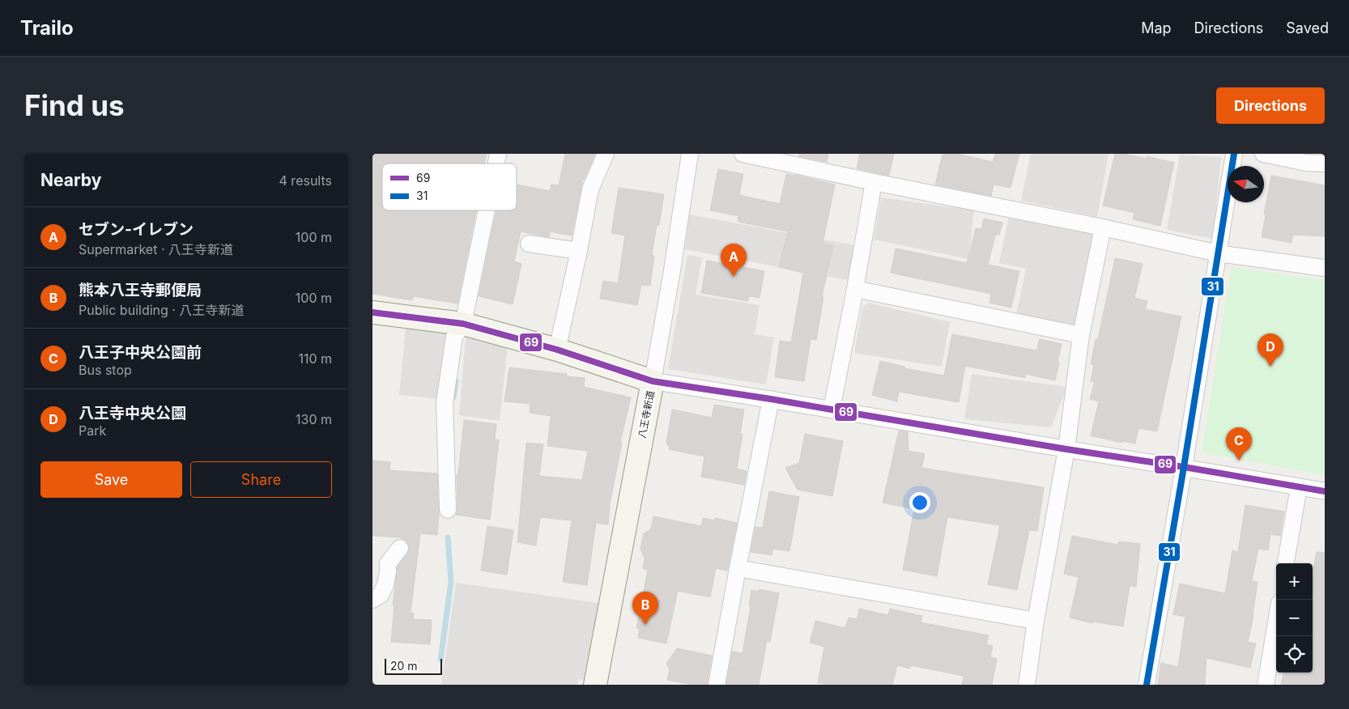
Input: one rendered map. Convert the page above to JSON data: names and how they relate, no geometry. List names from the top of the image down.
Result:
{
  "streets": {
    "street": ["八王寺新道"]
  },
  "lines": ["transit line 31", "transit line 69"],
  "legend": ["69", "31"],
  "scale_bar": "20 m",
  "north": "left",
  "page": {
    "header": "Trailo",
    "nav": ["Map", "Directions", "Saved"],
    "buttons": [
      "Directions",
      ["Save", "Share"]
    ],
    "title": "Find us",
    "heading": ["Nearby", "4 results"],
    "list": [
      {
        "mark": "A",
        "name": "セブン-イレブン",
        "note": "Supermarket · 八王寺新道",
        "value": "100 m"
      },
      {
        "mark": "B",
        "name": "熊本八王寺郵便局",
        "note": "Public building · 八王寺新道",
        "value": "100 m"
      },
      {
        "mark": "C",
        "name": "八王子中央公園前",
        "note": "Bus stop",
        "value": "110 m"
      },
      {
        "mark": "D",
        "name": "八王寺中央公園",
        "note": "Park",
        "value": "130 m"
      }
    ],
    "pins": [
      "A",
      "D",
      "C",
      "B"
    ],
    "map_buttons": ["+", "−"],
    "scale": "20 m"
  }
}
